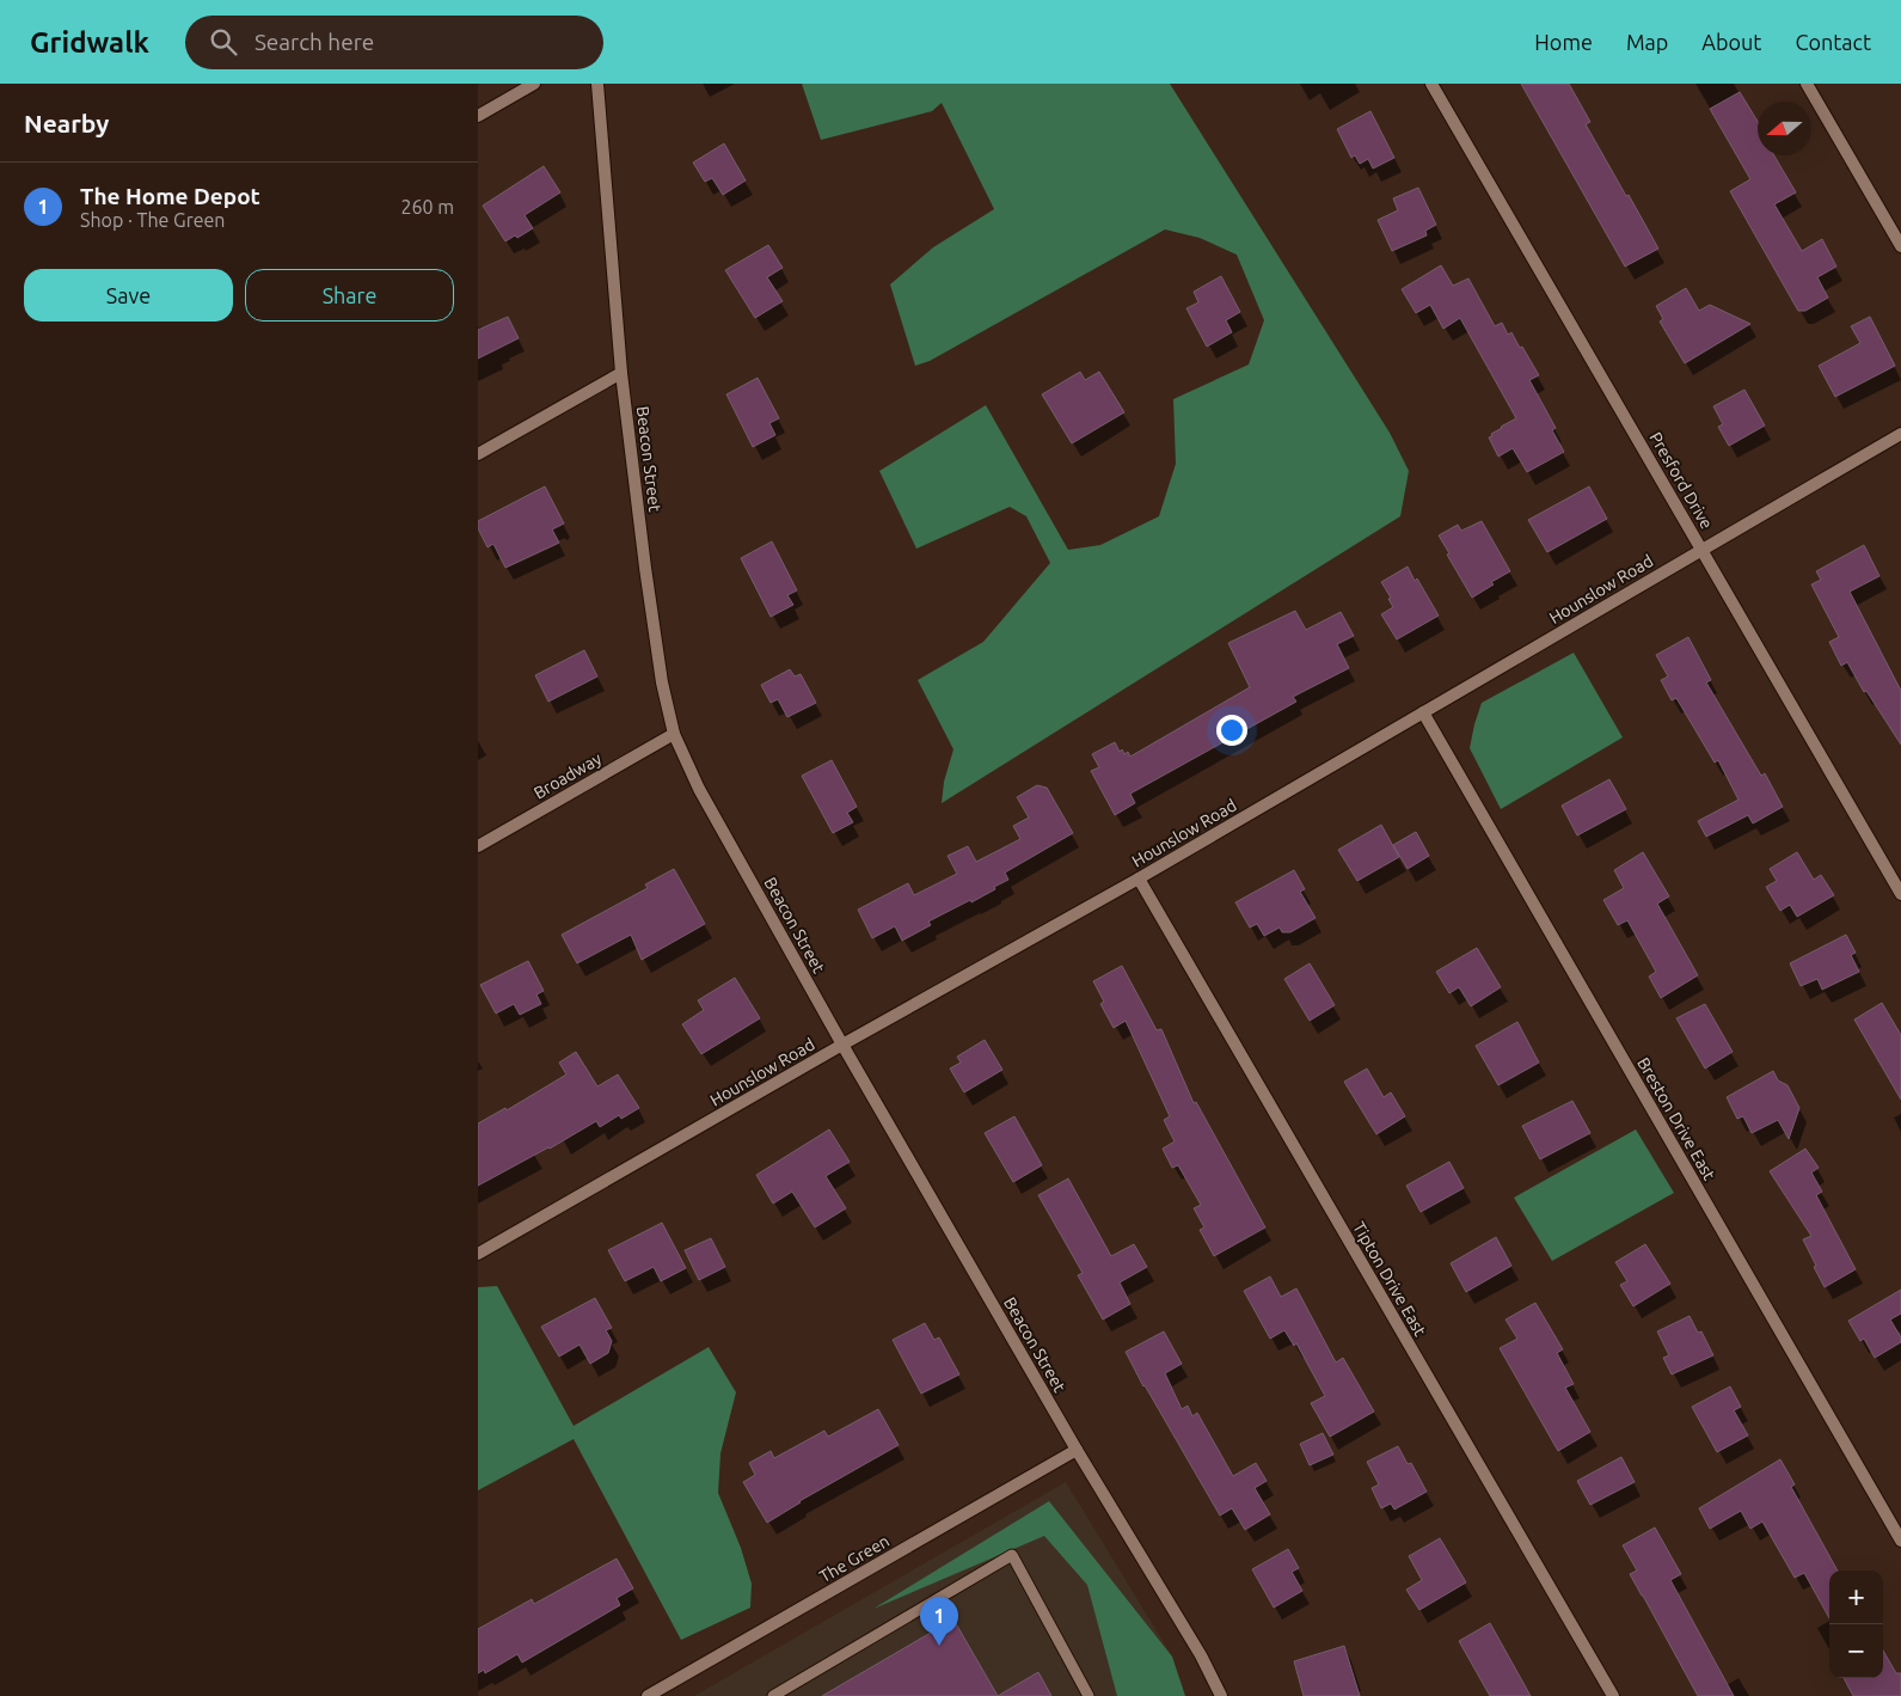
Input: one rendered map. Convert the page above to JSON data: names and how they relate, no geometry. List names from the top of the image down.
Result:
{
  "streets": {
    "street": [
      "Beacon Street",
      "Presford Drive",
      "Hounslow Road",
      "Broadway",
      "Breston Drive East",
      "Tipton Drive East",
      "The Green"
    ]
  },
  "crossings": [
    ["Beacon Street", "Hounslow Road"],
    ["Beacon Street", "Broadway"],
    ["Beacon Street", "The Green"],
    ["Presford Drive", "Hounslow Road"],
    ["Hounslow Road", "Breston Drive East"],
    ["Hounslow Road", "Tipton Drive East"]
  ],
  "north": "left",
  "page": {
    "header": "Gridwalk",
    "search": "Search here",
    "nav": [
      "Home",
      "Map",
      "About",
      "Contact"
    ],
    "heading": "Nearby",
    "list": [
      {
        "mark": "1",
        "name": "The Home Depot",
        "note": "Shop · The Green",
        "value": "260 m"
      }
    ],
    "buttons": ["Save", "Share"],
    "map_buttons": ["+", "−"],
    "pins": "1"
  }
}
